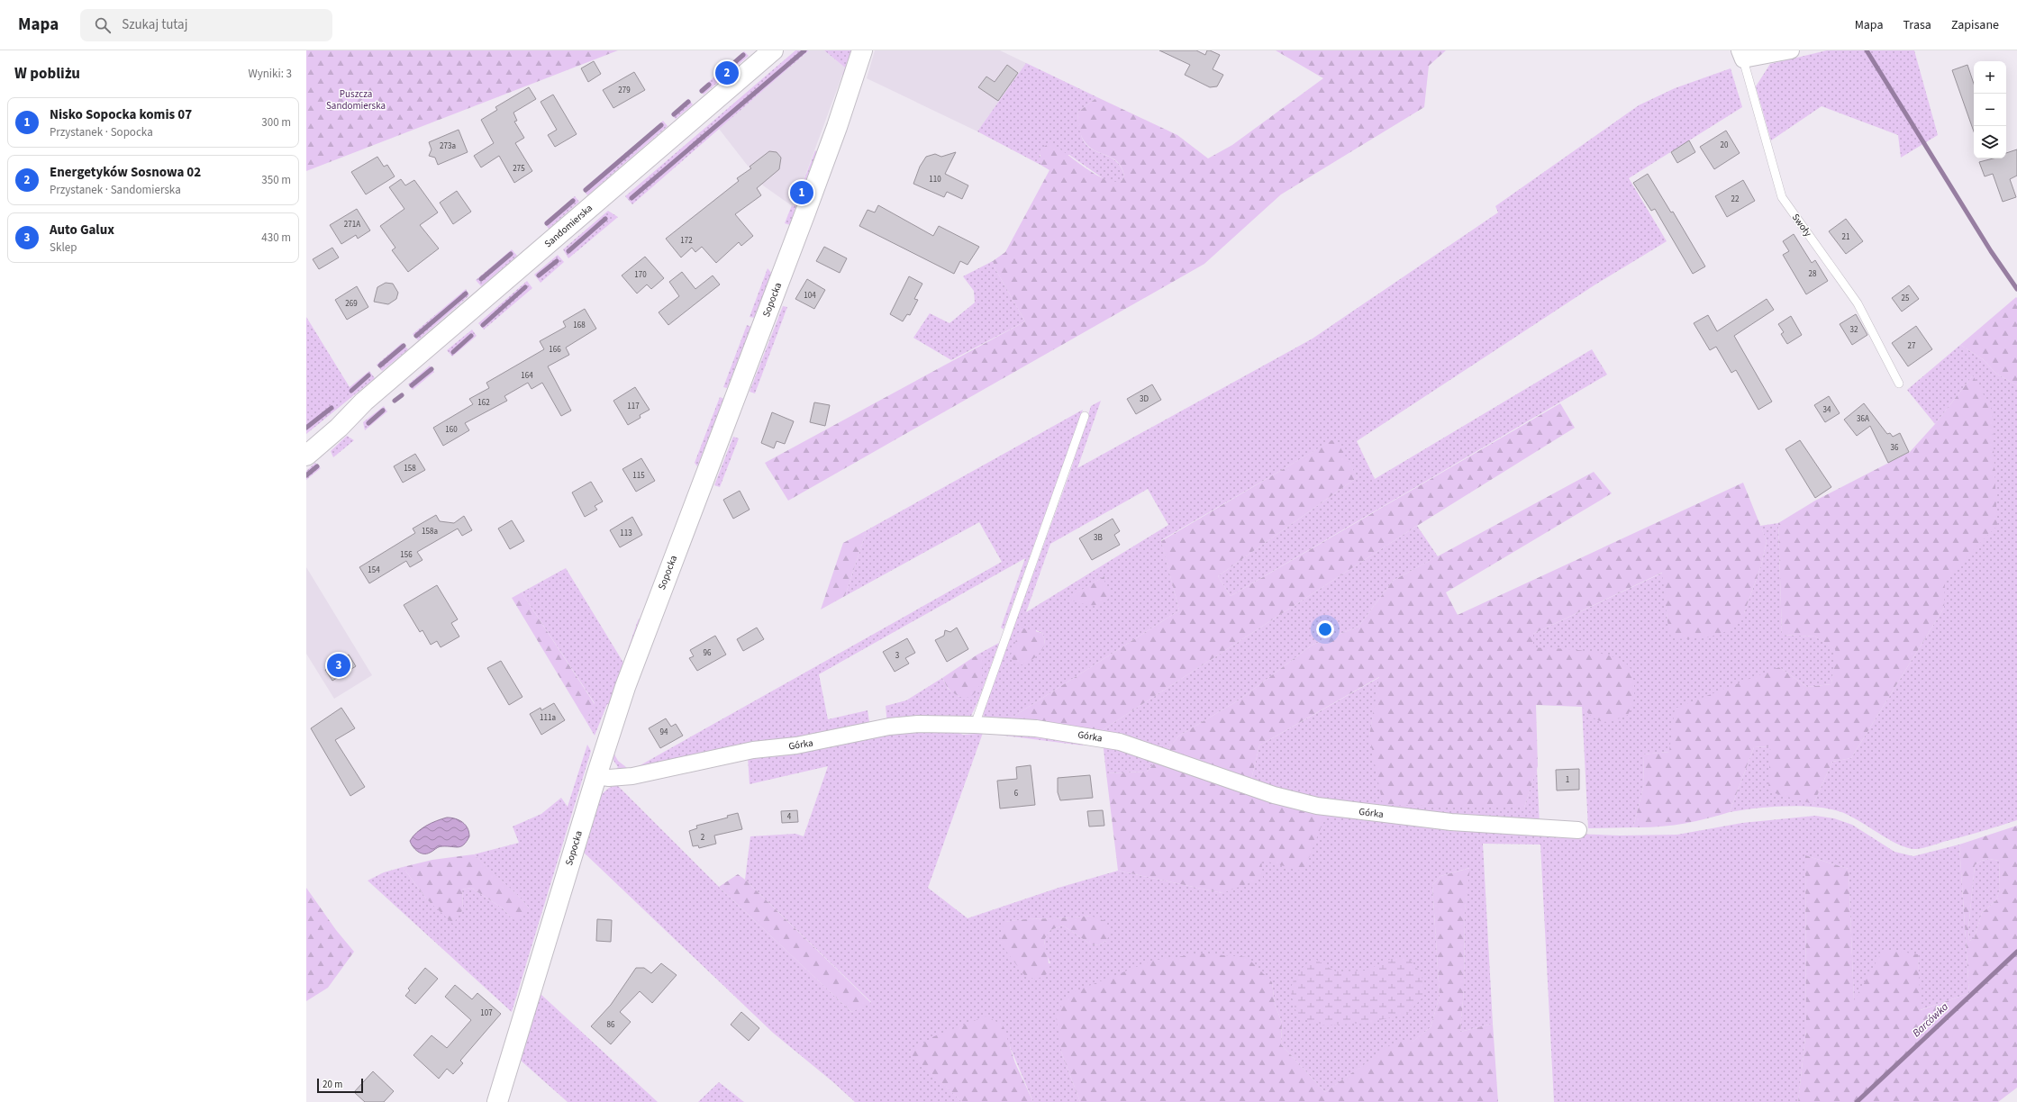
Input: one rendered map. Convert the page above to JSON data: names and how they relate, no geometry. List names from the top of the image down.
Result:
{
  "streets": {
    "street": ["Sandomierska", "Sopocka", "Górka"],
    "lane": ["Swoły"]
  },
  "crossings": [
    ["Sopocka", "Górka"]
  ],
  "water": ["Barcówka"],
  "parks": ["Puszcza Sandomierska"],
  "house_numbers": [
    "279",
    "20",
    "273a",
    "275",
    "110",
    "22",
    "271A",
    "21",
    "172",
    "28",
    "170",
    "104",
    "25",
    "269",
    "168",
    "32",
    "27",
    "166",
    "164",
    "3D",
    "162",
    "117",
    "34",
    "36A",
    "160",
    "36",
    "158",
    "115",
    "158a",
    "113",
    "3B",
    "156",
    "154",
    "96",
    "3",
    "111a",
    "94",
    "1",
    "6",
    "4",
    "2",
    "107",
    "86"
  ],
  "scale_bar": "20 m",
  "page": {
    "header": "Mapa",
    "search": "Szukaj tutaj",
    "nav": ["Mapa", "Trasa", "Zapisane"],
    "heading": ["W pobliżu", "Wyniki: 3"],
    "pins": ["2", "1", "3"],
    "map_buttons": ["+", "−"],
    "list": [
      {
        "mark": "1",
        "name": "Nisko Sopocka komis 07",
        "note": "Przystanek · Sopocka",
        "value": "300 m"
      },
      {
        "mark": "2",
        "name": "Energetyków Sosnowa 02",
        "note": "Przystanek · Sandomierska",
        "value": "350 m"
      },
      {
        "mark": "3",
        "name": "Auto Galux",
        "note": "Sklep",
        "value": "430 m"
      }
    ],
    "scale": "20 m"
  }
}
